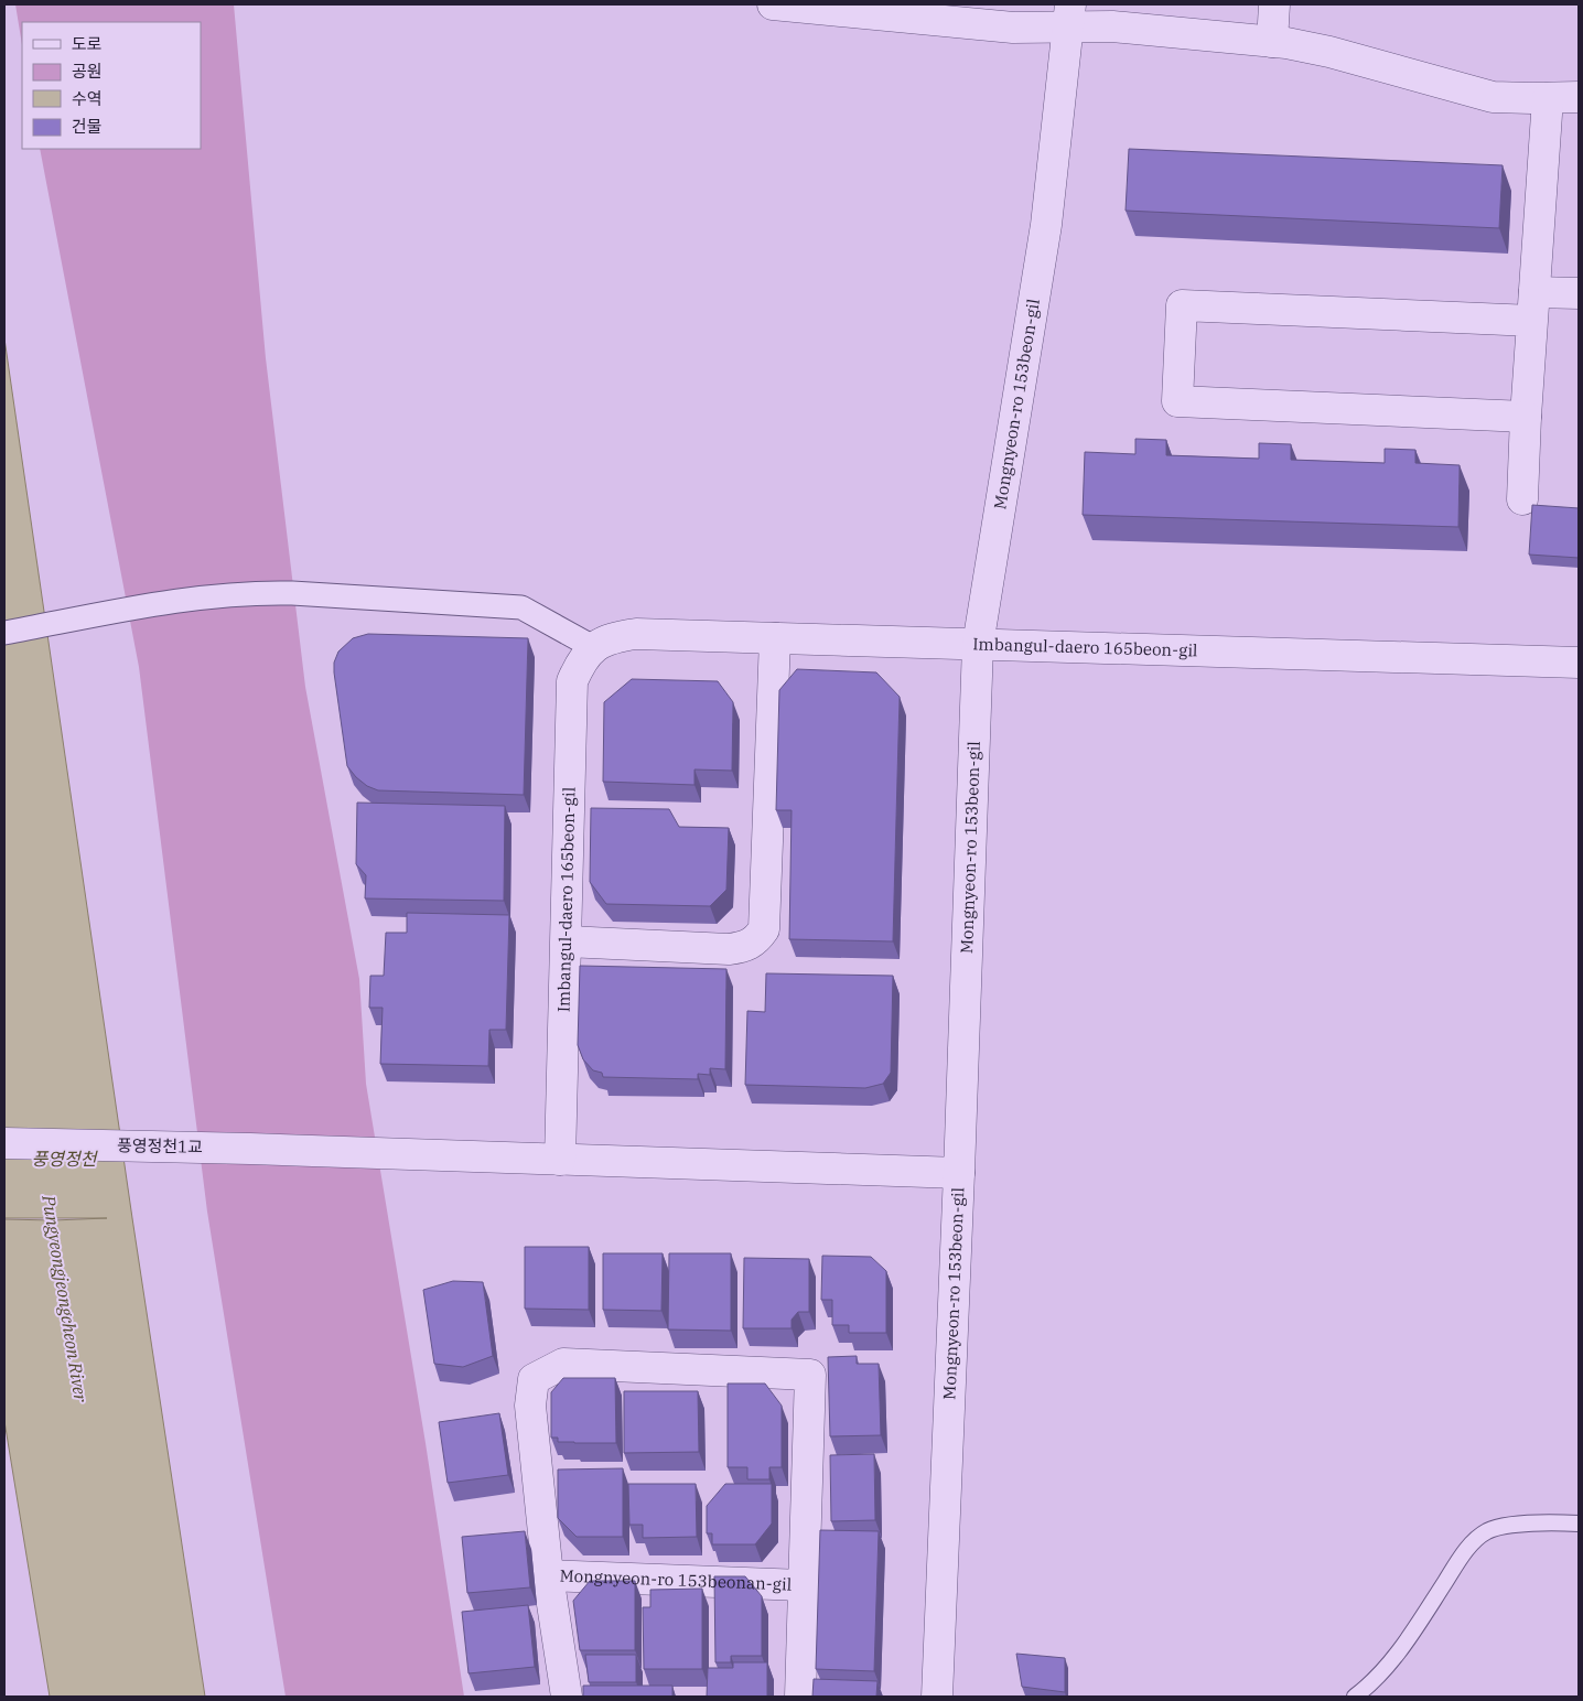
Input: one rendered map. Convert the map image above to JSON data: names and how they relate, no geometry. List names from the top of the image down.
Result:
{
  "streets": {
    "street": [
      "Mongnyeon-ro 153beon-gil",
      "Imbangul-daero 165beon-gil",
      "풍영정천1교",
      "Mongnyeon-ro 153beonan-gil"
    ]
  },
  "crossings": [
    ["Mongnyeon-ro 153beon-gil", "Imbangul-daero 165beon-gil"],
    ["Mongnyeon-ro 153beon-gil", "풍영정천1교"],
    ["Imbangul-daero 165beon-gil", "풍영정천1교"]
  ],
  "water": ["풍영정천", "Pungyeongjeongcheon River"],
  "legend": [
    "도로",
    "공원",
    "수역",
    "건물"
  ]
}
